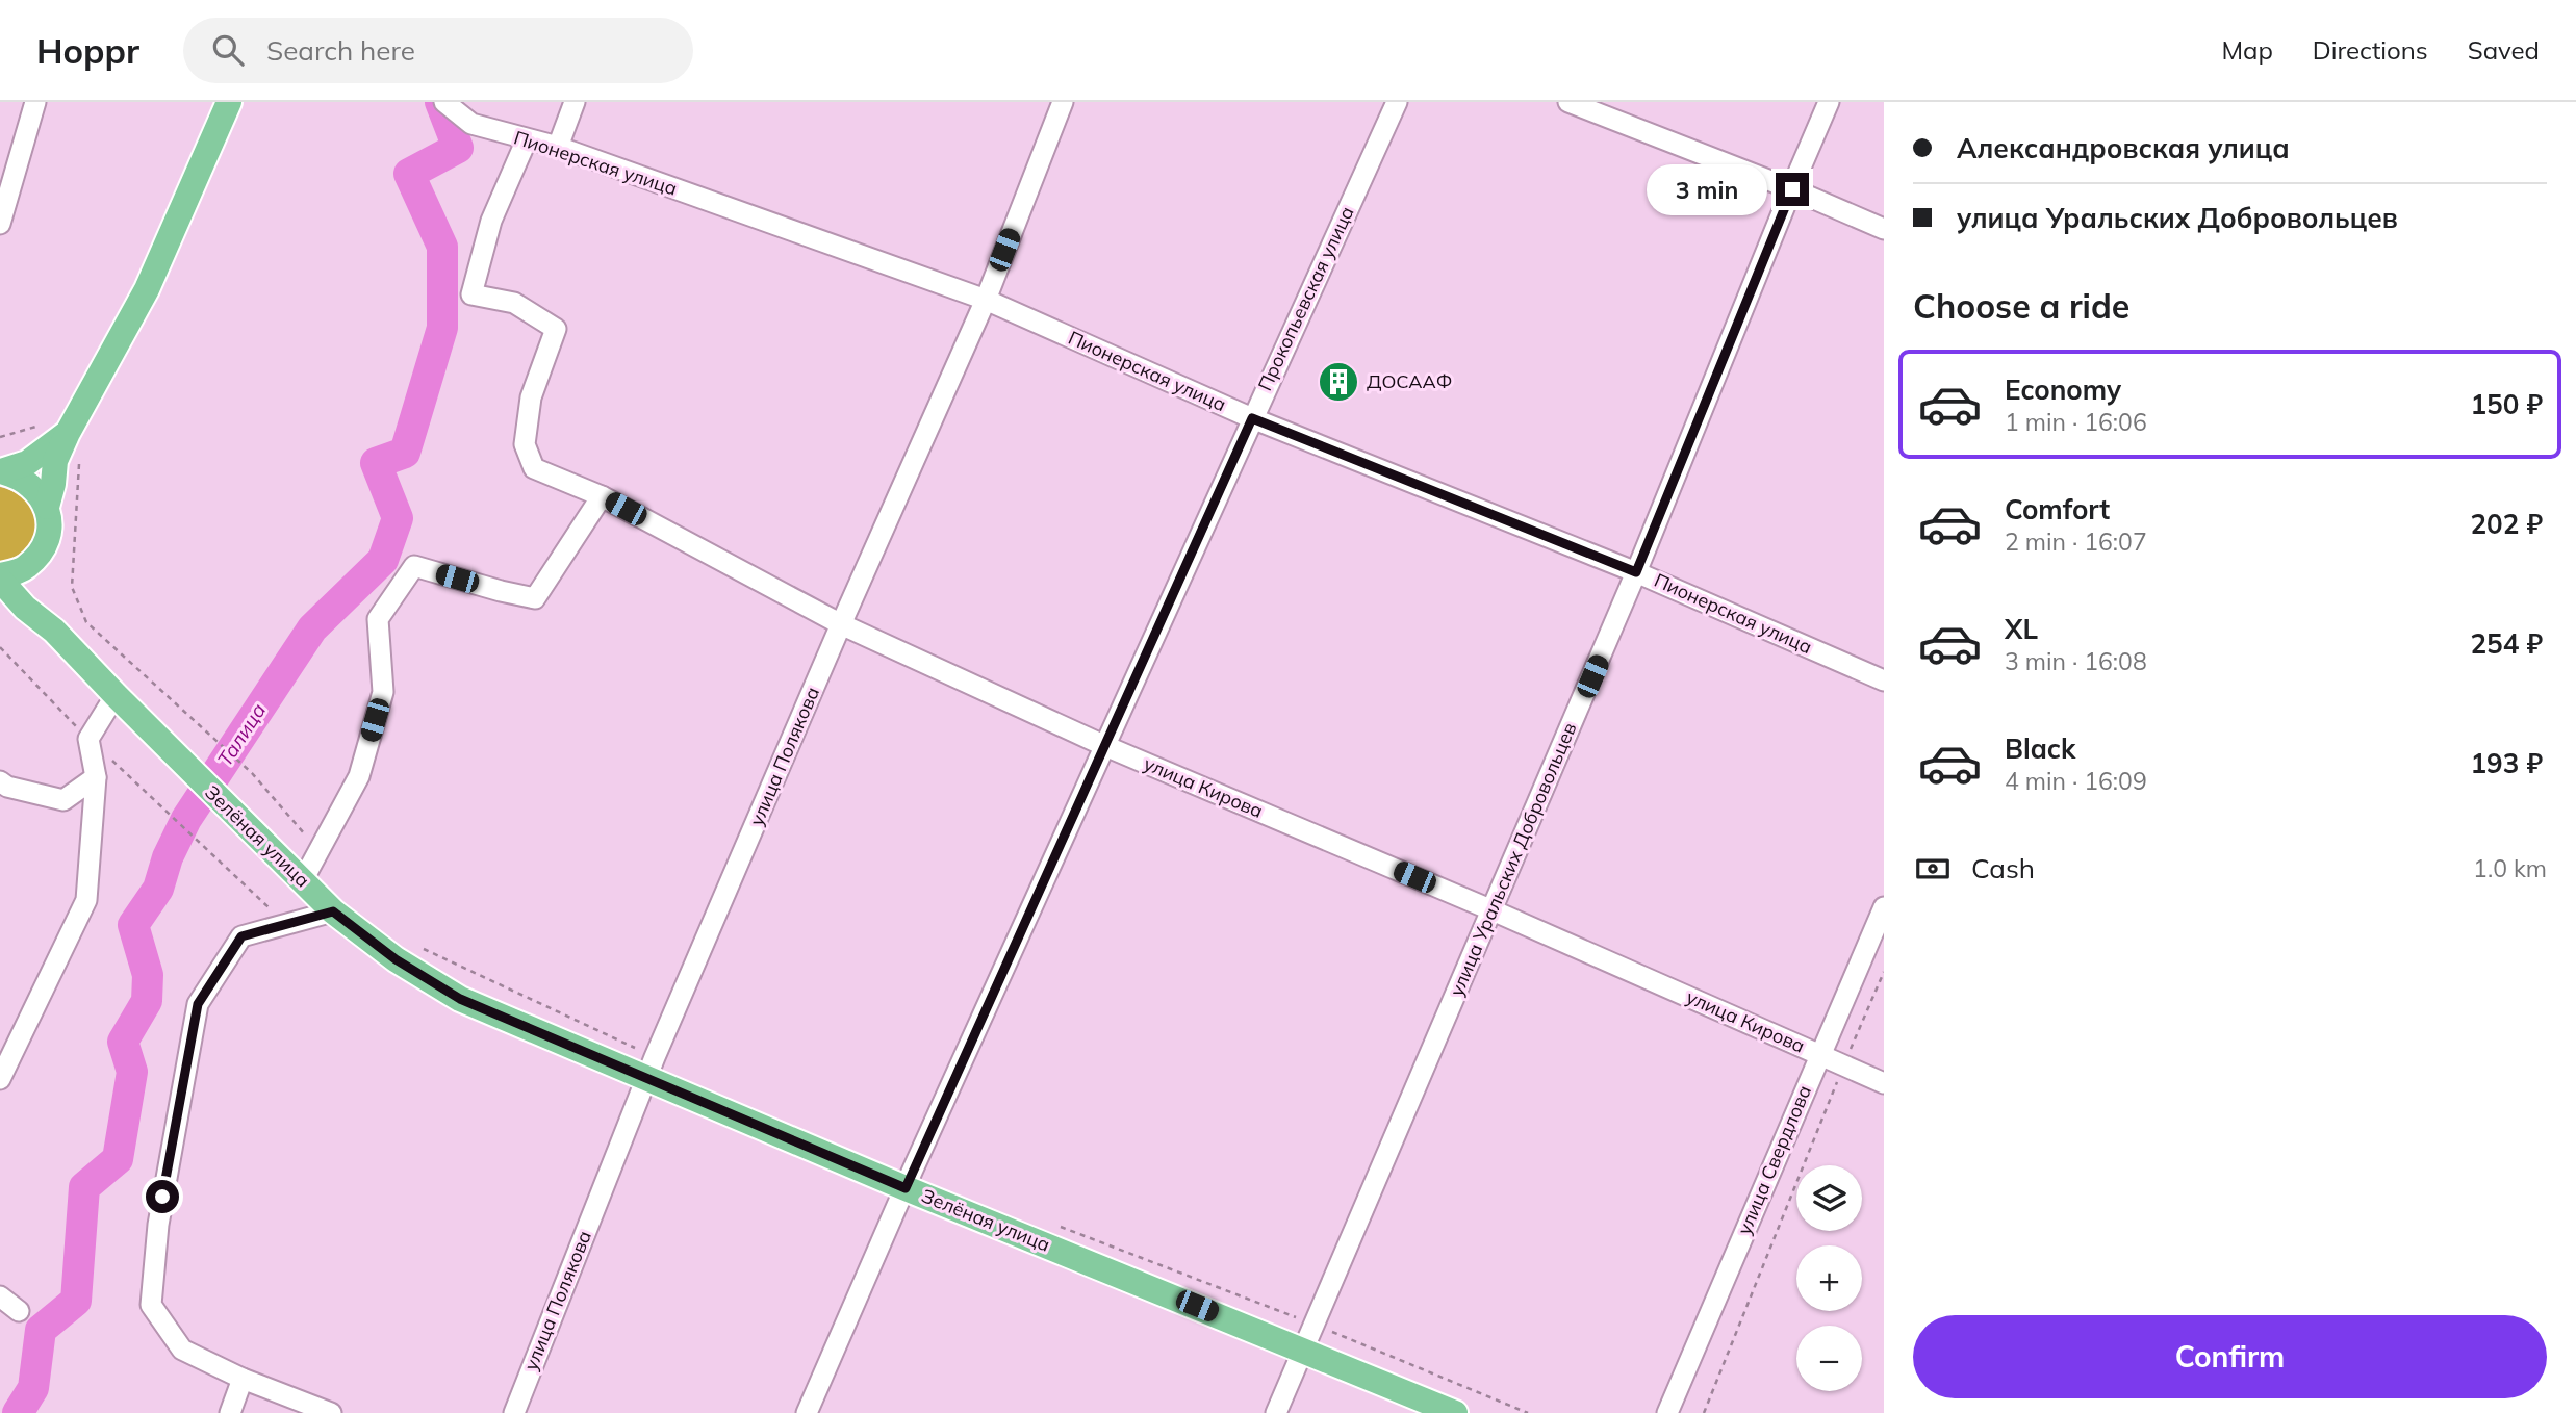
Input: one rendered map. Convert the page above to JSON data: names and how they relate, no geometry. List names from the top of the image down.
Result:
{
  "streets": {
    "main road": ["Зелёная улица"],
    "street": [
      "Пионерская улица",
      "Прокопьевская улица",
      "улица Полякова",
      "улица Кирова",
      "улица Уральских Добровольцев",
      "улица Свердлова"
    ]
  },
  "crossings": [
    ["Пионерская улица", "Прокопьевская улица"],
    ["Пионерская улица", "улица Полякова"],
    ["Пионерская улица", "улица Кирова"],
    ["Пионерская улица", "улица Уральских Добровольцев"],
    ["Прокопьевская улица", "улица Кирова"],
    ["Прокопьевская улица", "Зелёная улица"],
    ["улица Полякова", "улица Кирова"],
    ["улица Полякова", "Зелёная улица"],
    ["улица Кирова", "улица Уральских Добровольцев"],
    ["улица Кирова", "улица Свердлова"],
    ["Зелёная улица", "улица Уральских Добровольцев"]
  ],
  "water": ["Талица"],
  "places": {
    "building": ["ДОСААФ"]
  },
  "page": {
    "header": "Hoppr",
    "search": "Search here",
    "nav": ["Map", "Directions", "Saved"],
    "banner": ["Александровская улица", "улица Уральских Добровольцев"],
    "bubble": "3 min",
    "heading": "Choose a ride",
    "list": [
      {
        "name": "Economy",
        "note": "1 min · 16:06",
        "value": "150 ₽"
      },
      {
        "name": "Comfort",
        "note": "2 min · 16:07",
        "value": "202 ₽"
      },
      {
        "name": "XL",
        "note": "3 min · 16:08",
        "value": "254 ₽"
      },
      {
        "name": "Black",
        "note": "4 min · 16:09",
        "value": "193 ₽"
      }
    ],
    "pay": ["Cash", "1.0 km"],
    "map_buttons": ["+", "−"],
    "buttons": "Confirm"
  }
}
